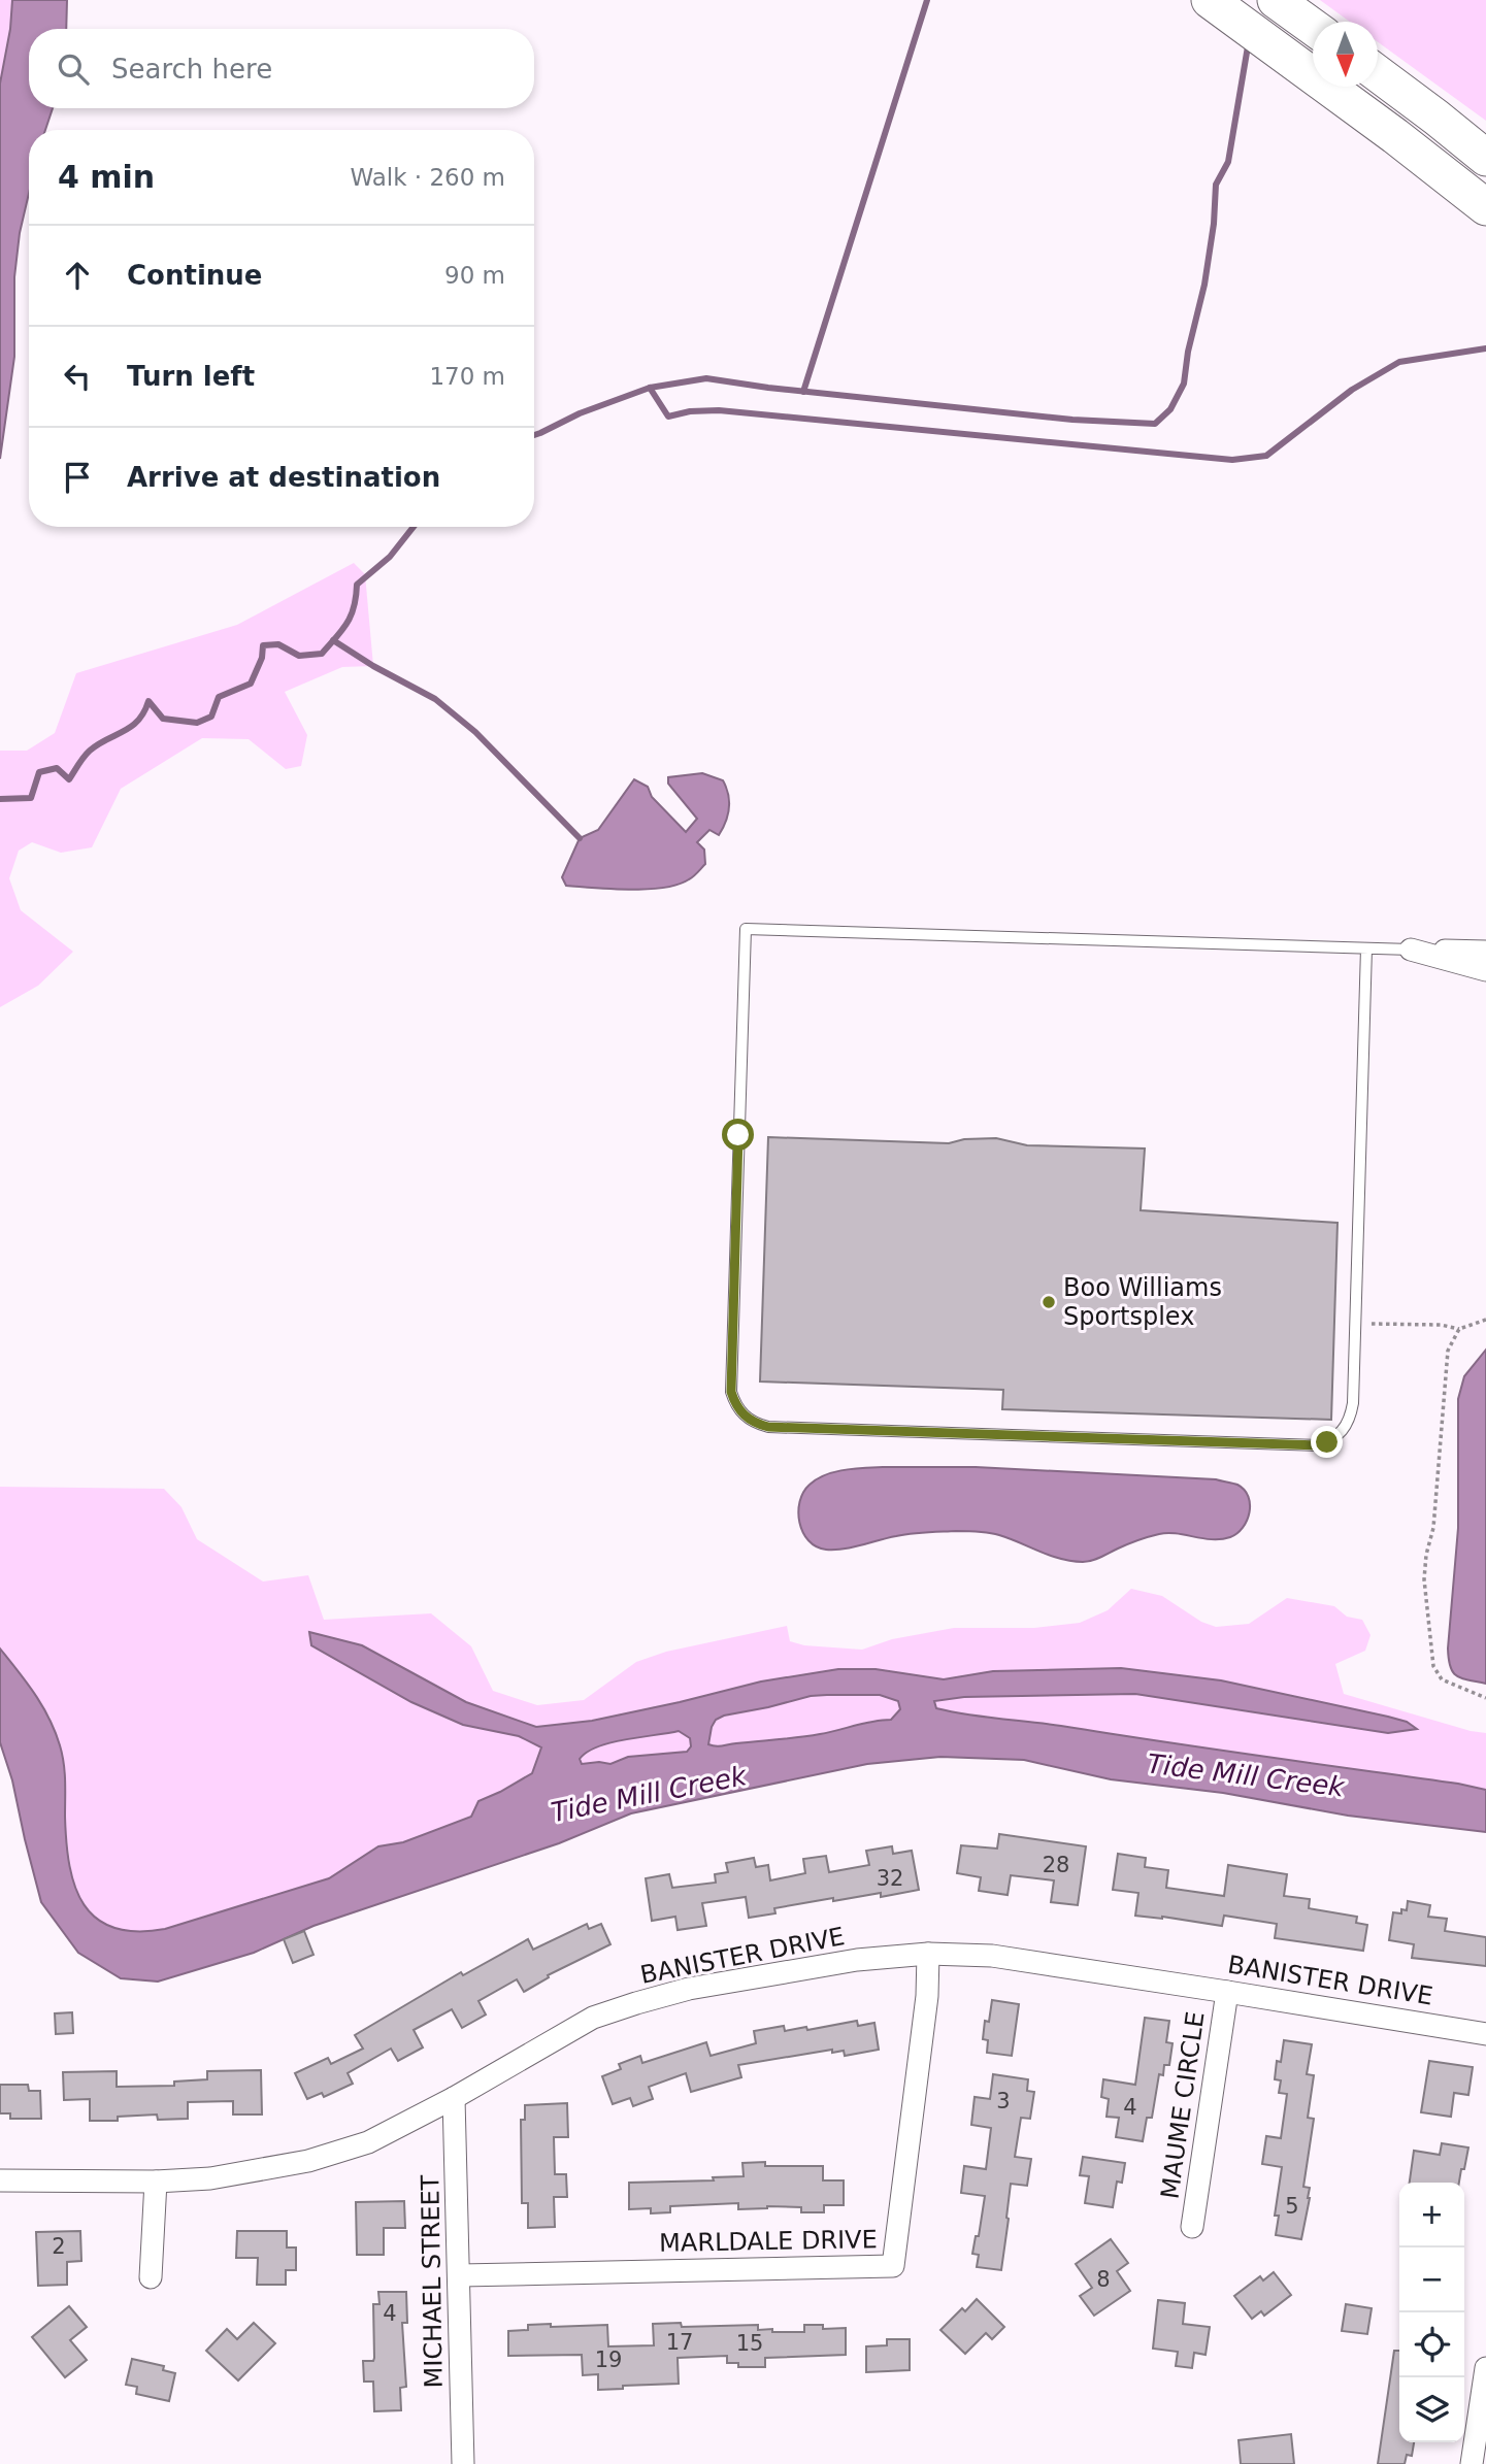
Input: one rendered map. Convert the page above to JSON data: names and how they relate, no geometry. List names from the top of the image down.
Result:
{
  "streets": {
    "street": [
      "BANISTER DRIVE",
      "MAUME CIRCLE",
      "MARLDALE DRIVE",
      "MICHAEL STREET"
    ]
  },
  "crossings": [
    ["BANISTER DRIVE", "MAUME CIRCLE"],
    ["BANISTER DRIVE", "MARLDALE DRIVE"],
    ["BANISTER DRIVE", "MICHAEL STREET"],
    ["MARLDALE DRIVE", "MICHAEL STREET"]
  ],
  "water": ["Tide Mill Creek"],
  "places": ["Boo Williams Sportsplex"],
  "house_numbers": [
    "28",
    "32",
    "3",
    "4",
    "5",
    "2",
    "8",
    "4",
    "17",
    "15",
    "19"
  ],
  "north": "bottom",
  "page": {
    "search": "Search here",
    "heading": ["4 min", "Walk · 260 m"],
    "list": [
      ["Continue", "90 m"],
      ["Turn left", "170 m"],
      "Arrive at destination"
    ],
    "map_buttons": ["+", "−"]
  }
}
